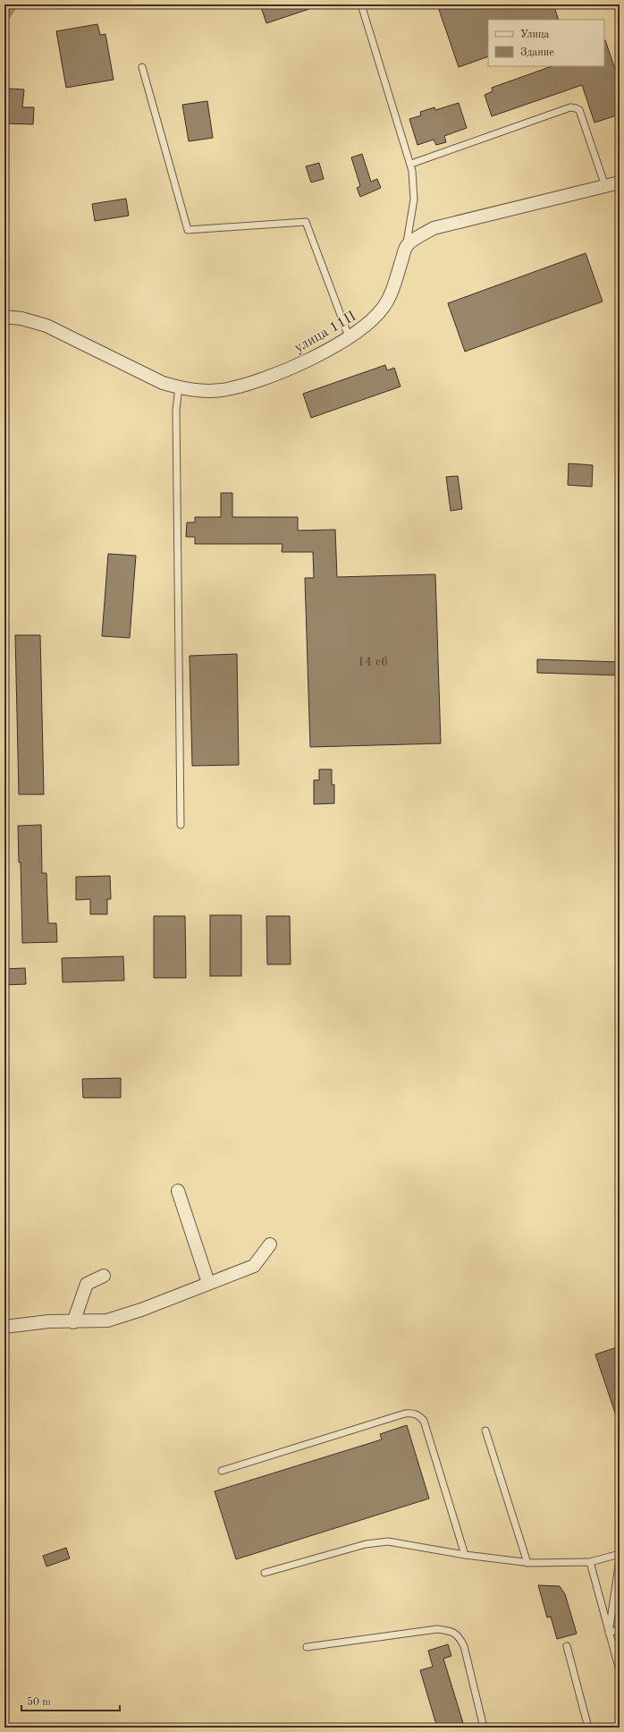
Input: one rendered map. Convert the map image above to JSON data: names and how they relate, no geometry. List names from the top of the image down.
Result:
{
  "streets": {
    "street": ["улица 11П"]
  },
  "house_numbers": ["14 с6"],
  "legend": ["Улица", "Здание"],
  "scale_bar": "50 m"
}
